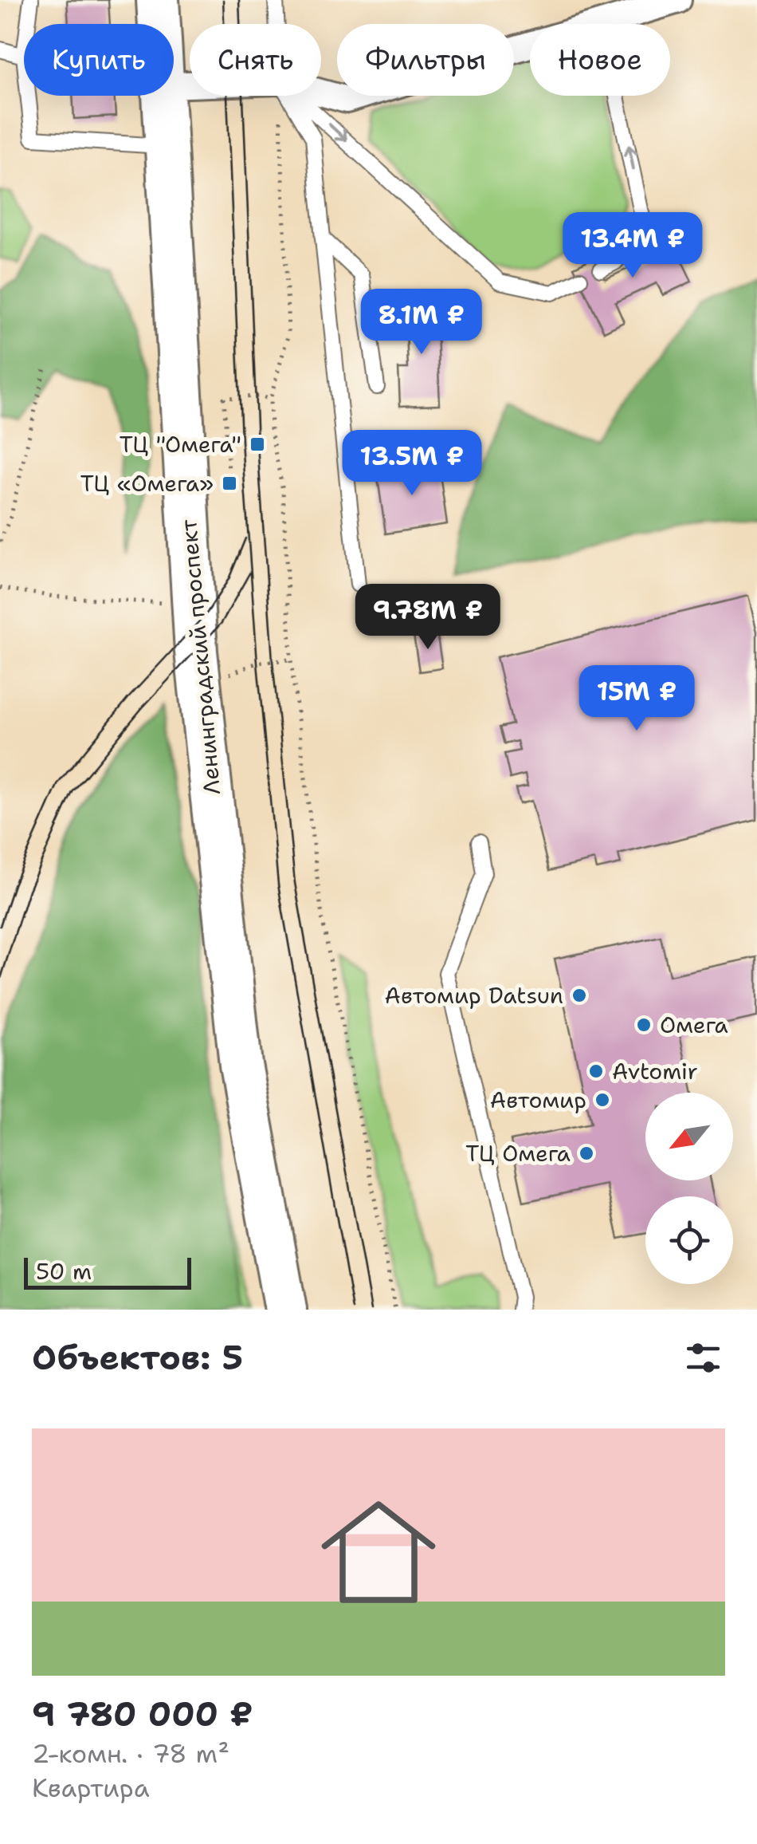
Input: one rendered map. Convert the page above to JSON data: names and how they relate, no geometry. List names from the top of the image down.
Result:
{
  "streets": {
    "main road": ["Ленинградский проспект"]
  },
  "places": {
    "transit": ["ТЦ \"Омега\"", "ТЦ «Омега»"],
    "other": [
      "Автомир Datsun",
      "Омега",
      "Avtomir",
      "Автомир",
      "ТЦ Омега"
    ]
  },
  "scale_bar": "50 m",
  "north": "bottom left",
  "page": {
    "chip": [
      "Купить",
      "Снять",
      "Фильтры",
      "Новое"
    ],
    "price": [
      "13.4M ₽",
      "8.1M ₽",
      "13.5M ₽",
      "9.78M ₽",
      "15M ₽"
    ],
    "scale": "50 m",
    "heading": "Объектов: 5",
    "list": [
      {
        "name": "9 780 000 ₽",
        "note": "2-комн. · 78 m² · Квартира"
      }
    ]
  }
}
